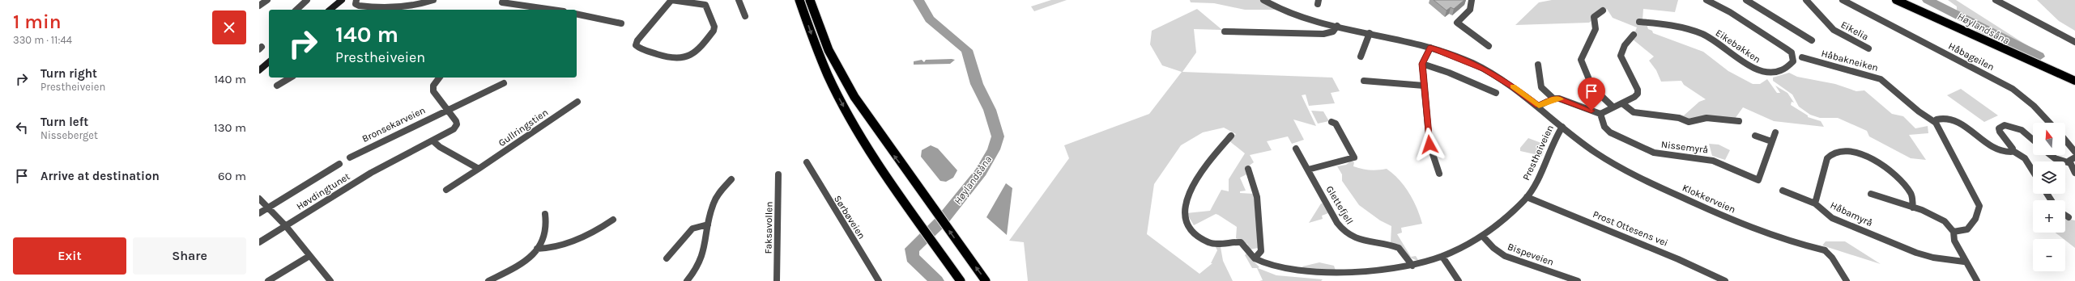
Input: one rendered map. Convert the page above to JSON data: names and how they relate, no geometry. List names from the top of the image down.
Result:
{
  "streets": {
    "street": [
      "Eikelia",
      "Eikebakken",
      "Håbageilen",
      "Håbakneiken",
      "Bronsekarveien",
      "Gullringstien",
      "Nissemyrå",
      "Prestheiveien",
      "Høvdingtunet",
      "Klokkerveien",
      "Glettefjell",
      "Håbamyrå",
      "Sørbøveien",
      "Faksavollen",
      "Prost Ottesens vei",
      "Bispeveien"
    ]
  },
  "crossings": [
    ["Prestheiveien", "Klokkerveien"],
    ["Prestheiveien", "Glettefjell"],
    ["Prestheiveien", "Prost Ottesens vei"],
    ["Prestheiveien", "Bispeveien"]
  ],
  "water": ["Høylandsåna"],
  "north": "top",
  "page": {
    "heading": ["1 min", "330 m · 11:44"],
    "turn": ["140 m", "Prestheiveien"],
    "list": [
      {
        "name": "Turn right",
        "note": "Prestheiveien",
        "value": "140 m"
      },
      {
        "name": "Turn left",
        "note": "Nisseberget",
        "value": "130 m"
      },
      {
        "name": "Arrive at destination",
        "value": "60 m"
      }
    ],
    "map_buttons": ["+", "−"],
    "buttons": ["Exit", "Share"]
  }
}
